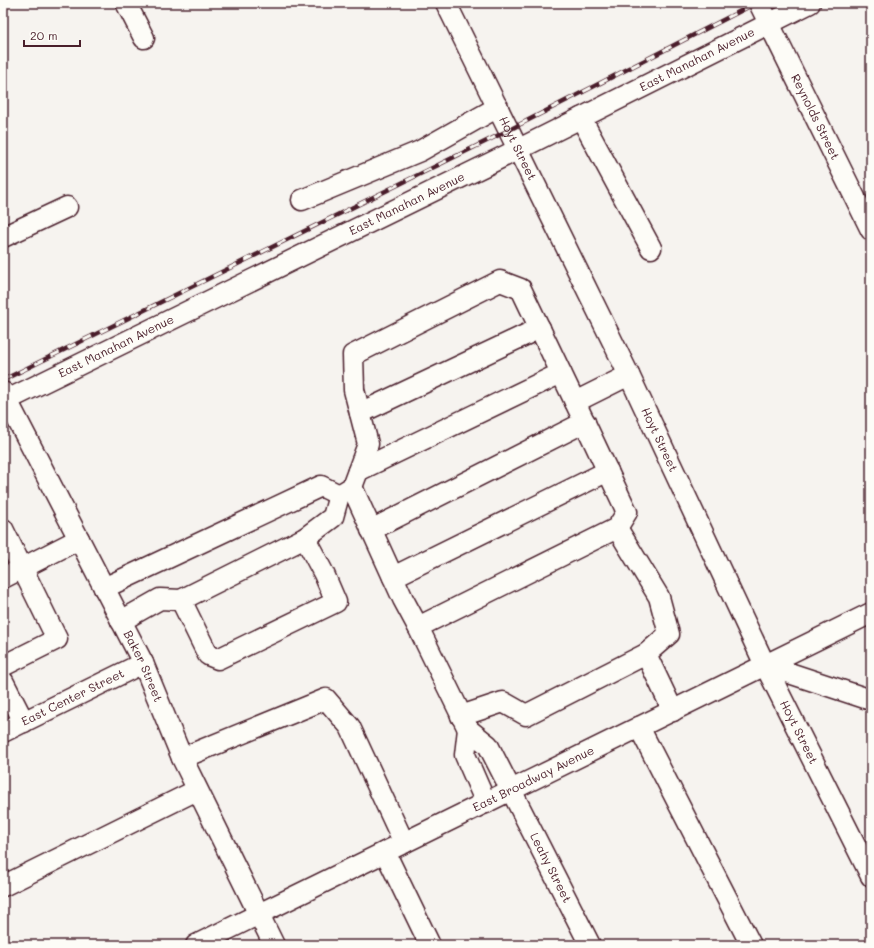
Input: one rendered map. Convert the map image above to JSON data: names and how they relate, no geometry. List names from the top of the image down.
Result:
{
  "streets": {
    "street": [
      "East Manahan Avenue",
      "Reynolds Street",
      "Hoyt Street",
      "Baker Street",
      "East Center Street",
      "East Broadway Avenue",
      "Leahy Street"
    ]
  },
  "crossings": [
    ["East Manahan Avenue", "Reynolds Street"],
    ["East Manahan Avenue", "Hoyt Street"],
    ["East Manahan Avenue", "Baker Street"],
    ["Hoyt Street", "East Broadway Avenue"],
    ["Baker Street", "East Center Street"],
    ["Baker Street", "East Broadway Avenue"],
    ["East Broadway Avenue", "Leahy Street"]
  ],
  "scale_bar": "20 m"
}
